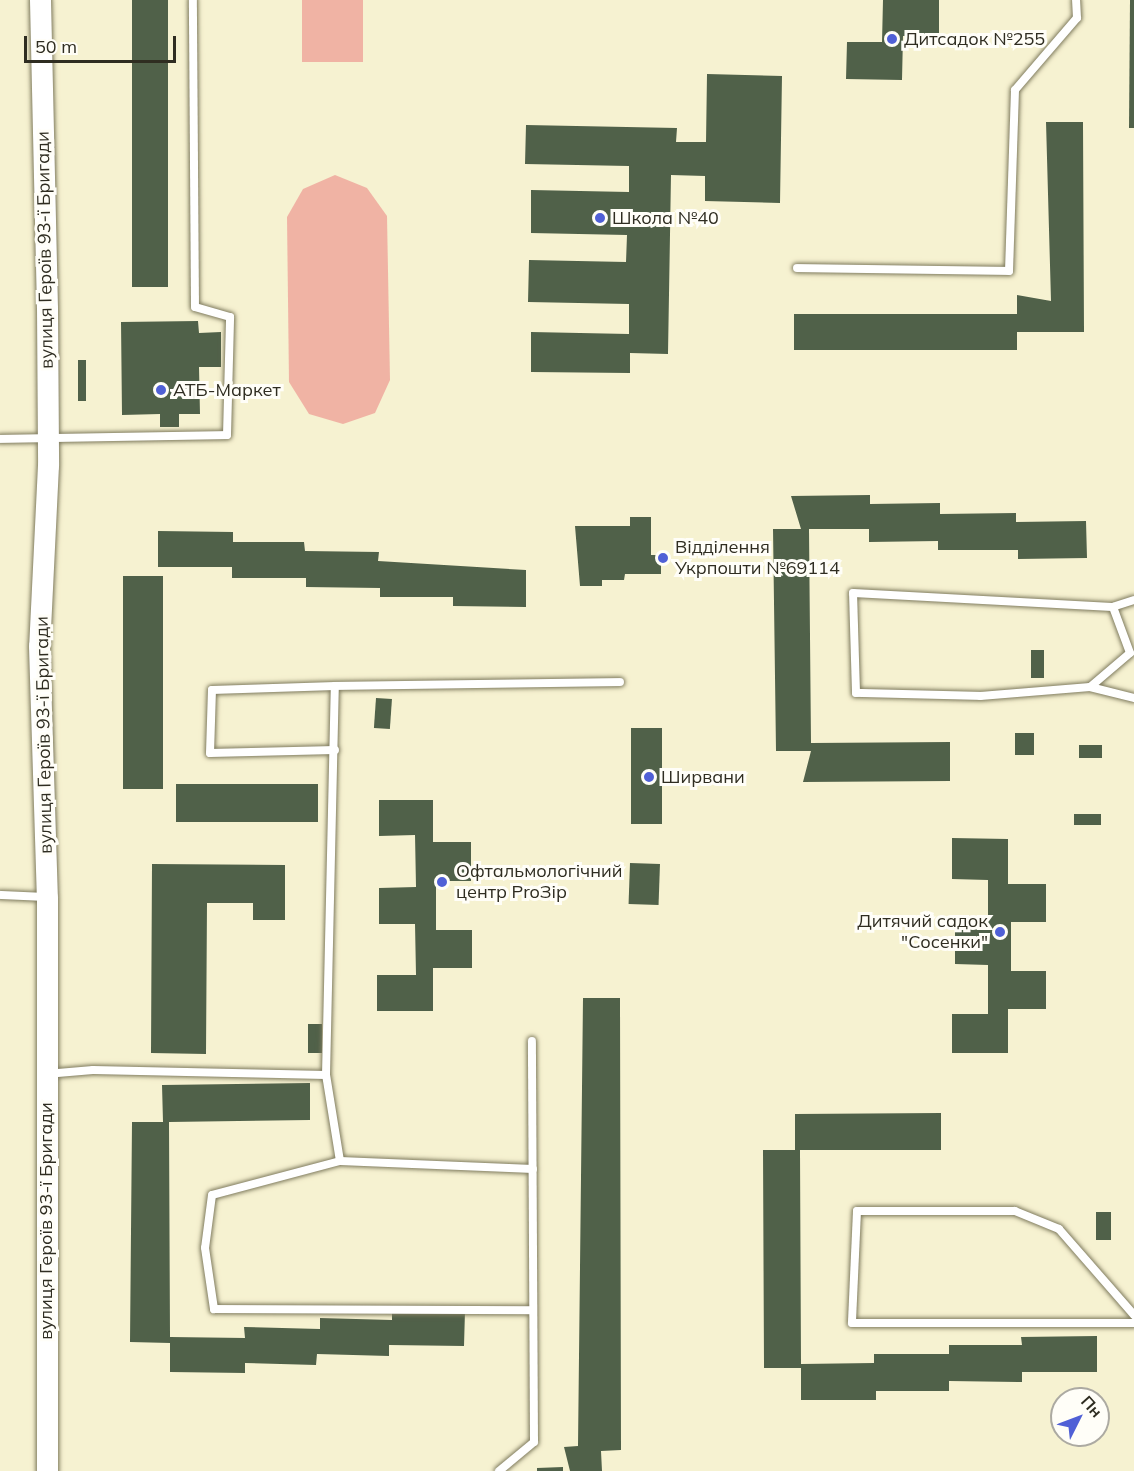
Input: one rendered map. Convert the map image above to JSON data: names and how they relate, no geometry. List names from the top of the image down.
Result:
{
  "streets": {
    "street": ["вулиця Героїв 93-ї Бригади"]
  },
  "places": [
    "Дитсадок №255",
    "Школа №40",
    "АТБ-Маркет",
    "Відділення Укрпошти №69114",
    "Ширвани",
    "Офтальмологічний центр ProЗір",
    "Дитячий садок \"Сосенки\""
  ],
  "scale_bar": "50 m",
  "north": "top right"
}
